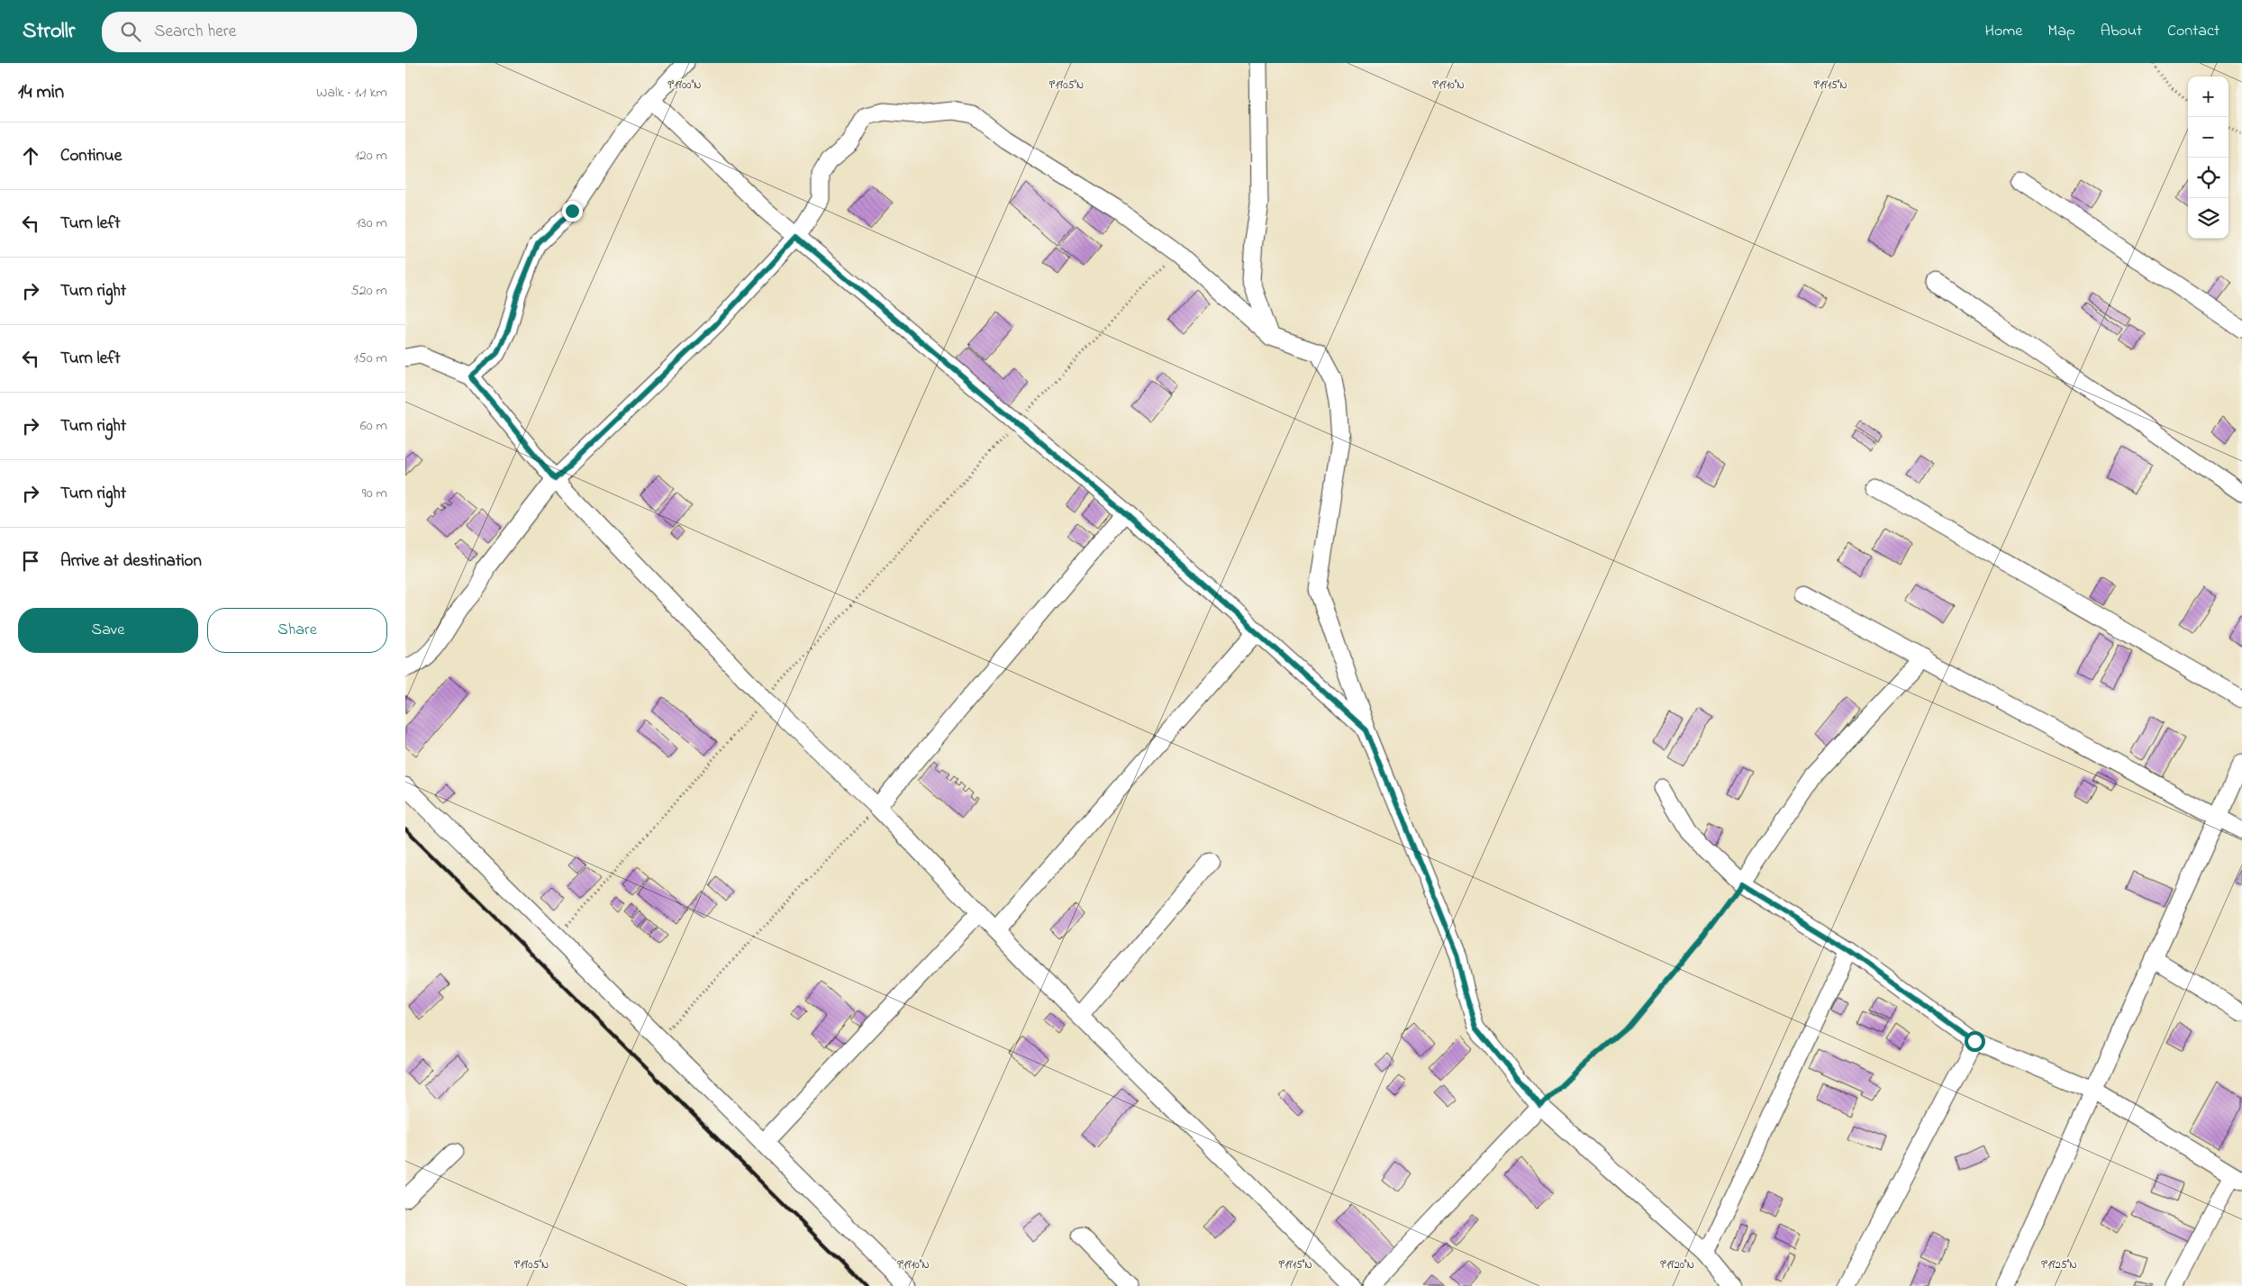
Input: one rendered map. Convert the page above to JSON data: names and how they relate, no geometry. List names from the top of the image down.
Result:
{
  "page": {
    "header": "Strollr",
    "search": "Search here",
    "nav": [
      "Home",
      "Map",
      "About",
      "Contact"
    ],
    "heading": ["14 min", "Walk · 1.1 km"],
    "map_buttons": ["+", "−"],
    "list": [
      ["Continue", "120 m"],
      ["Turn left", "130 m"],
      ["Turn right", "520 m"],
      ["Turn left", "150 m"],
      ["Turn right", "60 m"],
      ["Turn right", "90 m"],
      "Arrive at destination"
    ],
    "buttons": ["Save", "Share"]
  },
  "coordinates": [
    "9°19'00\"N",
    "9°19'15\"N",
    "9°19'05\"N",
    "9°19'10\"N",
    "9°19'20\"N",
    "9°19'25\"N"
  ]
}
